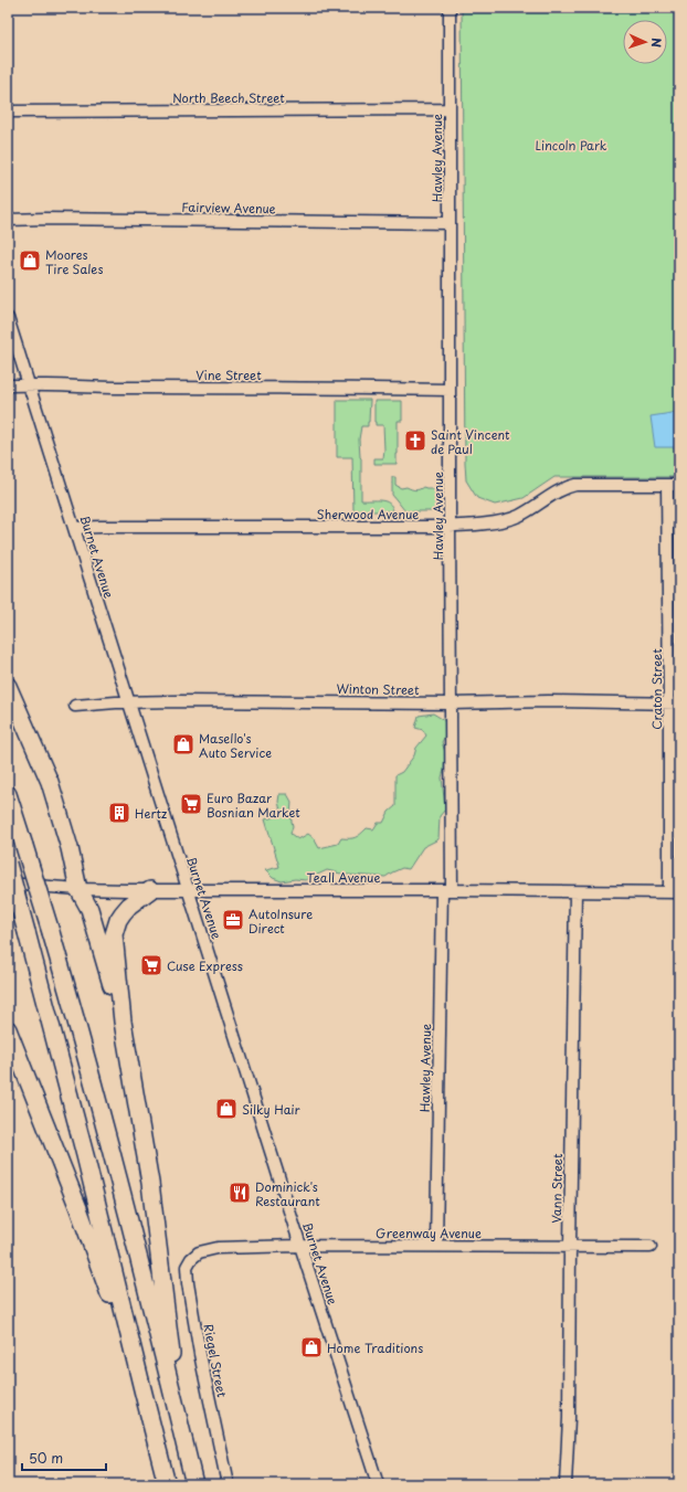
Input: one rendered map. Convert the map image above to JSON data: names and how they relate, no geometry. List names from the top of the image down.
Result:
{
  "streets": {
    "street": [
      "North Beech Street",
      "Hawley Avenue",
      "Fairview Avenue",
      "Vine Street",
      "Sherwood Avenue",
      "Burnet Avenue",
      "Winton Street",
      "Craton Street",
      "Teall Avenue",
      "Vann Street",
      "Greenway Avenue",
      "Riegel Street"
    ]
  },
  "crossings": [
    ["North Beech Street", "Hawley Avenue"],
    ["Hawley Avenue", "Fairview Avenue"],
    ["Hawley Avenue", "Vine Street"],
    ["Hawley Avenue", "Sherwood Avenue"],
    ["Hawley Avenue", "Winton Street"],
    ["Hawley Avenue", "Teall Avenue"],
    ["Hawley Avenue", "Greenway Avenue"],
    ["Vine Street", "Burnet Avenue"],
    ["Sherwood Avenue", "Burnet Avenue"],
    ["Sherwood Avenue", "Craton Street"],
    ["Burnet Avenue", "Winton Street"],
    ["Burnet Avenue", "Teall Avenue"],
    ["Burnet Avenue", "Greenway Avenue"],
    ["Winton Street", "Craton Street"],
    ["Craton Street", "Teall Avenue"],
    ["Teall Avenue", "Vann Street"],
    ["Vann Street", "Greenway Avenue"],
    ["Greenway Avenue", "Riegel Street"]
  ],
  "parks": ["Lincoln Park"],
  "places": {
    "shop": [
      "Moores Tire Sales",
      "Masello's Auto Service",
      "Silky Hair",
      "Home Traditions"
    ],
    "church": ["Saint Vincent de Paul"],
    "supermarket": ["Euro Bazar Bosnian Market", "Cuse Express"],
    "building": ["Hertz"],
    "office": ["AutoInsure Direct"],
    "restaurant": ["Dominick's Restaurant"]
  },
  "scale_bar": "50 m",
  "north": "right"
}
